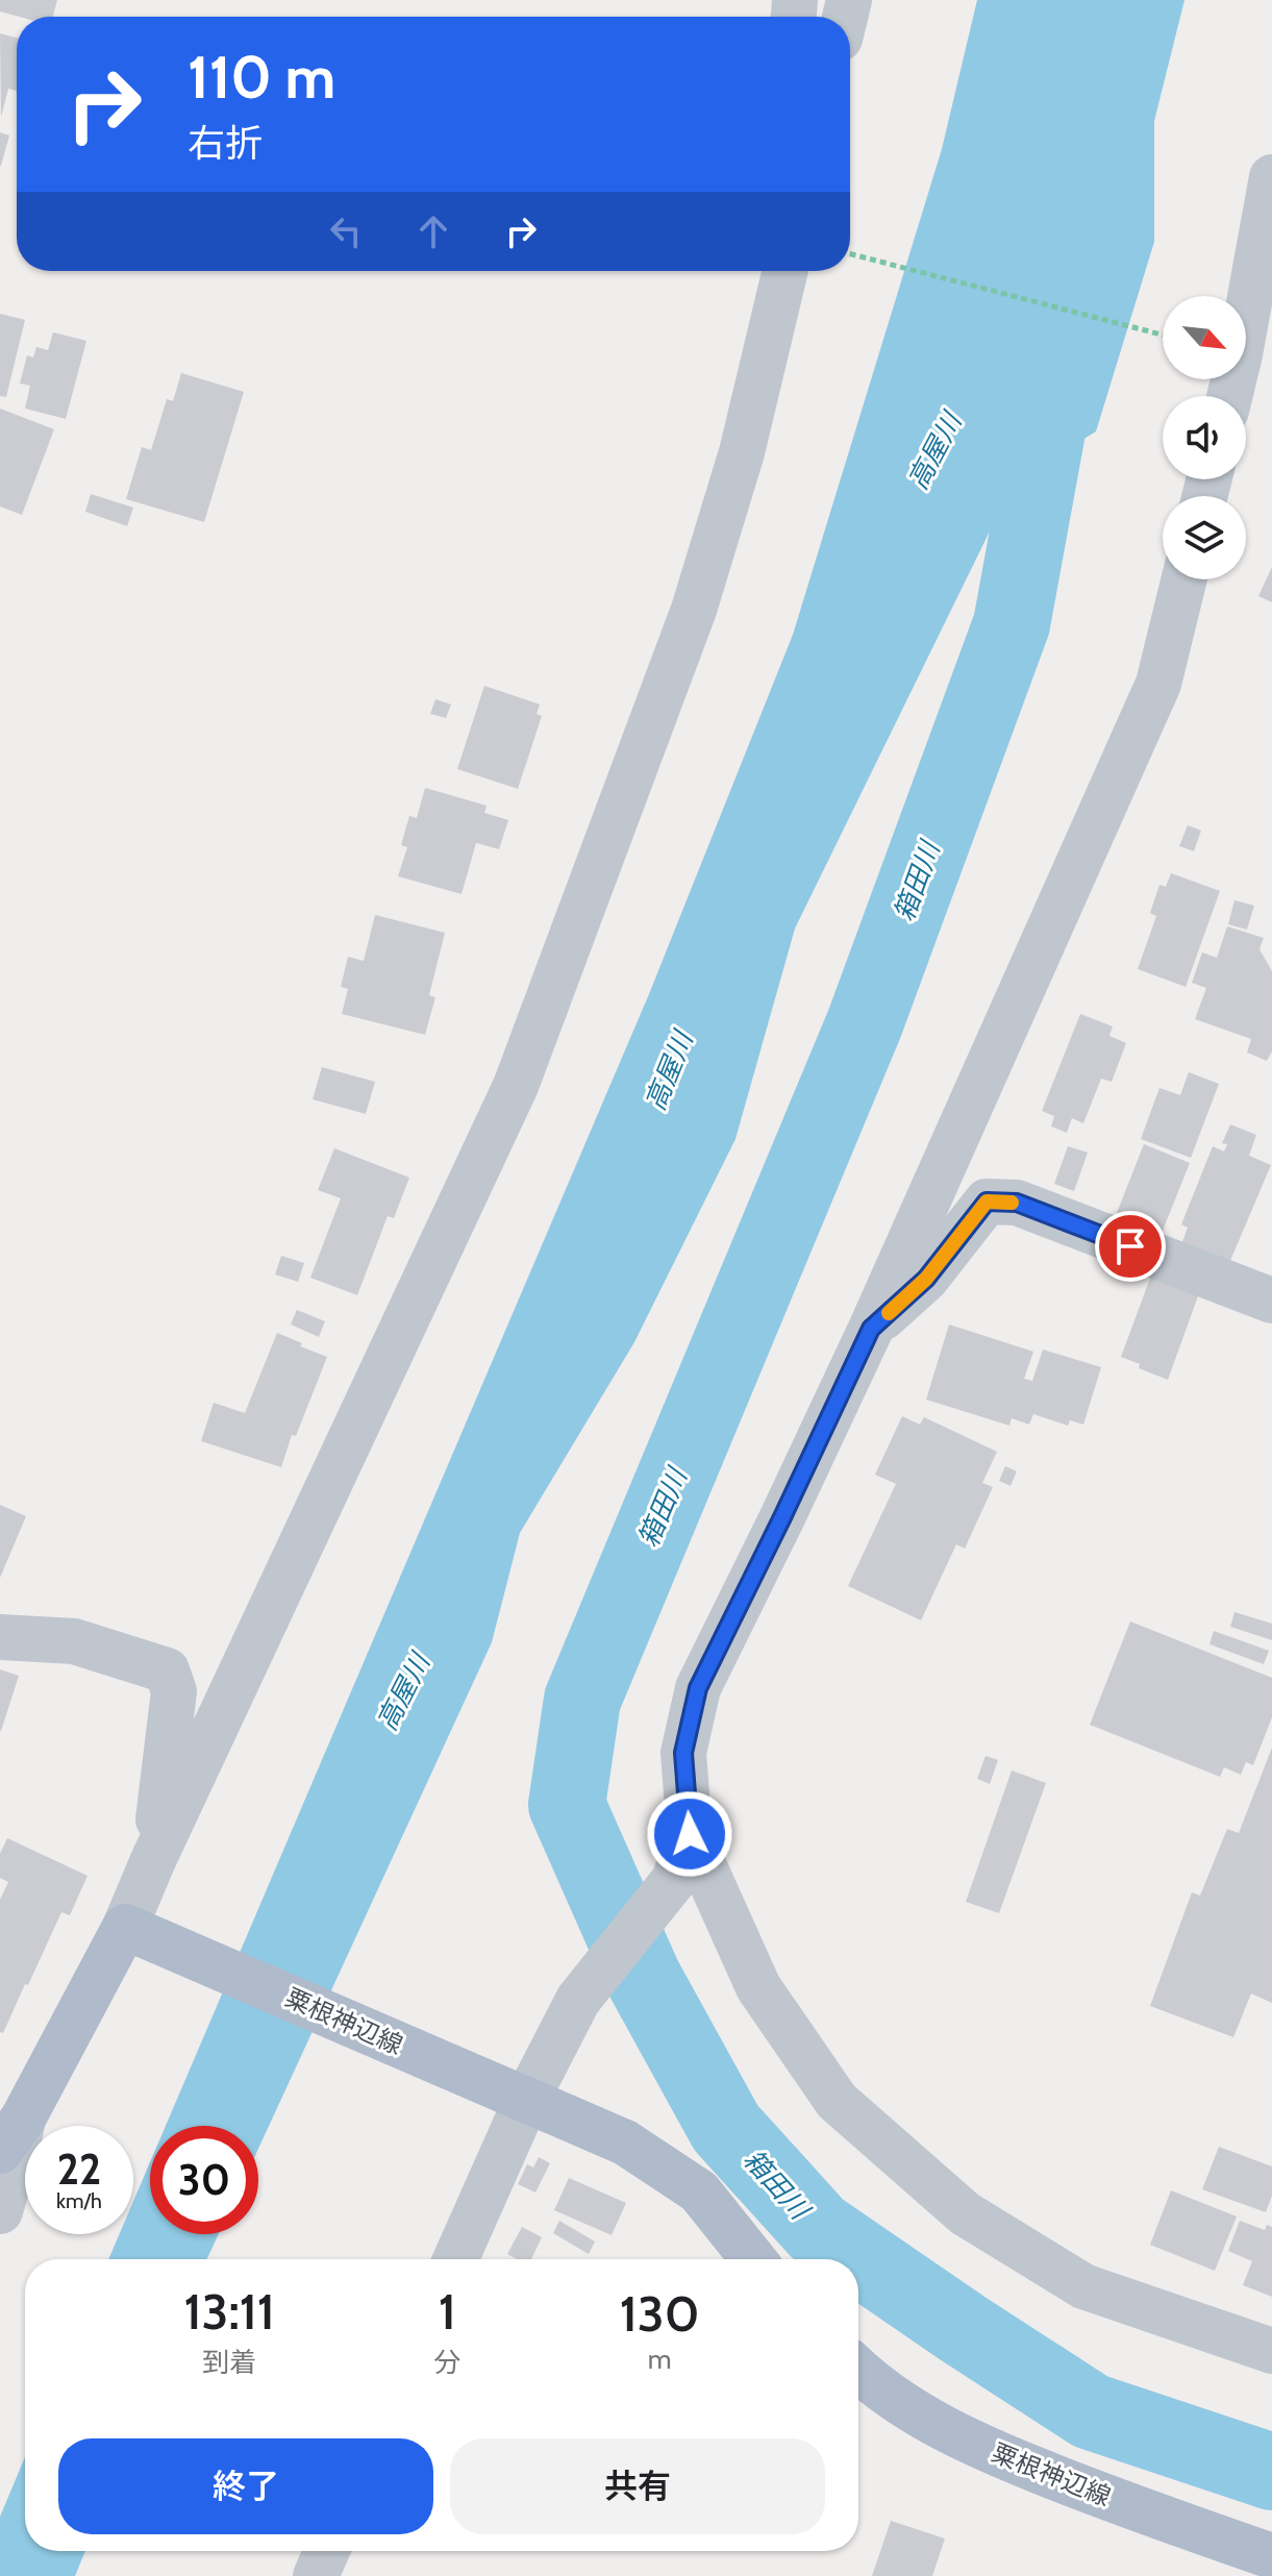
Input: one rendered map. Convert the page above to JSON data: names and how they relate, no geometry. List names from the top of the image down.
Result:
{
  "streets": {
    "main road": ["粟根神辺線"]
  },
  "water": ["高屋川", "箱田川"],
  "north": "bottom right",
  "page": {
    "turn": ["110 m", "右折"],
    "speed": "22 km/h",
    "limit": "30",
    "eta": [
      "13:11",
      "到着",
      "1",
      "分",
      "130",
      "m"
    ],
    "buttons": ["終了", "共有"]
  }
}
